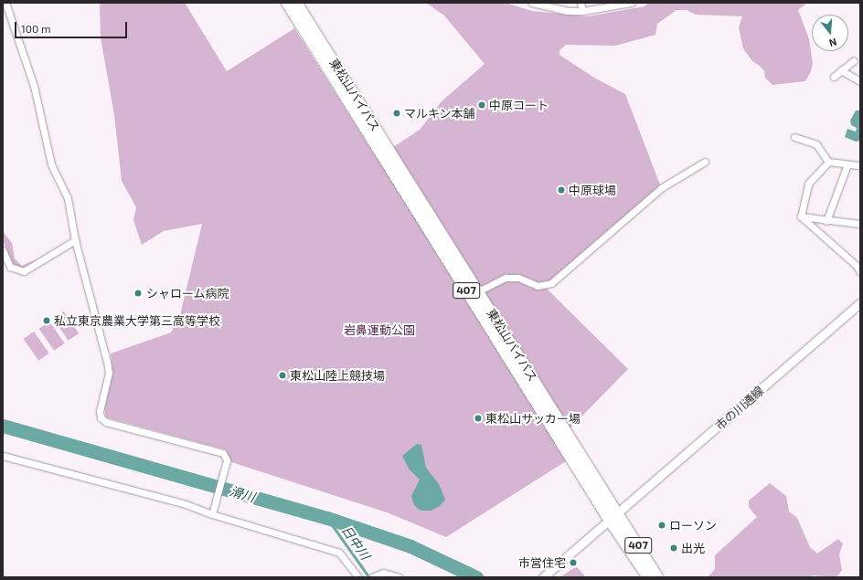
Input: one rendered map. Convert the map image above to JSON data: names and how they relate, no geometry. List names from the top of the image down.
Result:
{
  "streets": {
    "highway": ["東松山バイパス", "407"],
    "street": ["市の川通線"]
  },
  "crossings": [
    ["東松山バイパス", "市の川通線"]
  ],
  "water": ["滑川", "日中川"],
  "parks": ["岩鼻運動公園"],
  "places": [
    "中原コート",
    "マルキン本舗",
    "中原球場",
    "シャローム病院",
    "私立東京農業大学第三高等学校",
    "東松山陸上競技場",
    "東松山サッカー場",
    "ローソン",
    "出光",
    "市営住宅"
  ],
  "scale_bar": "100 m",
  "north": "bottom"
}
